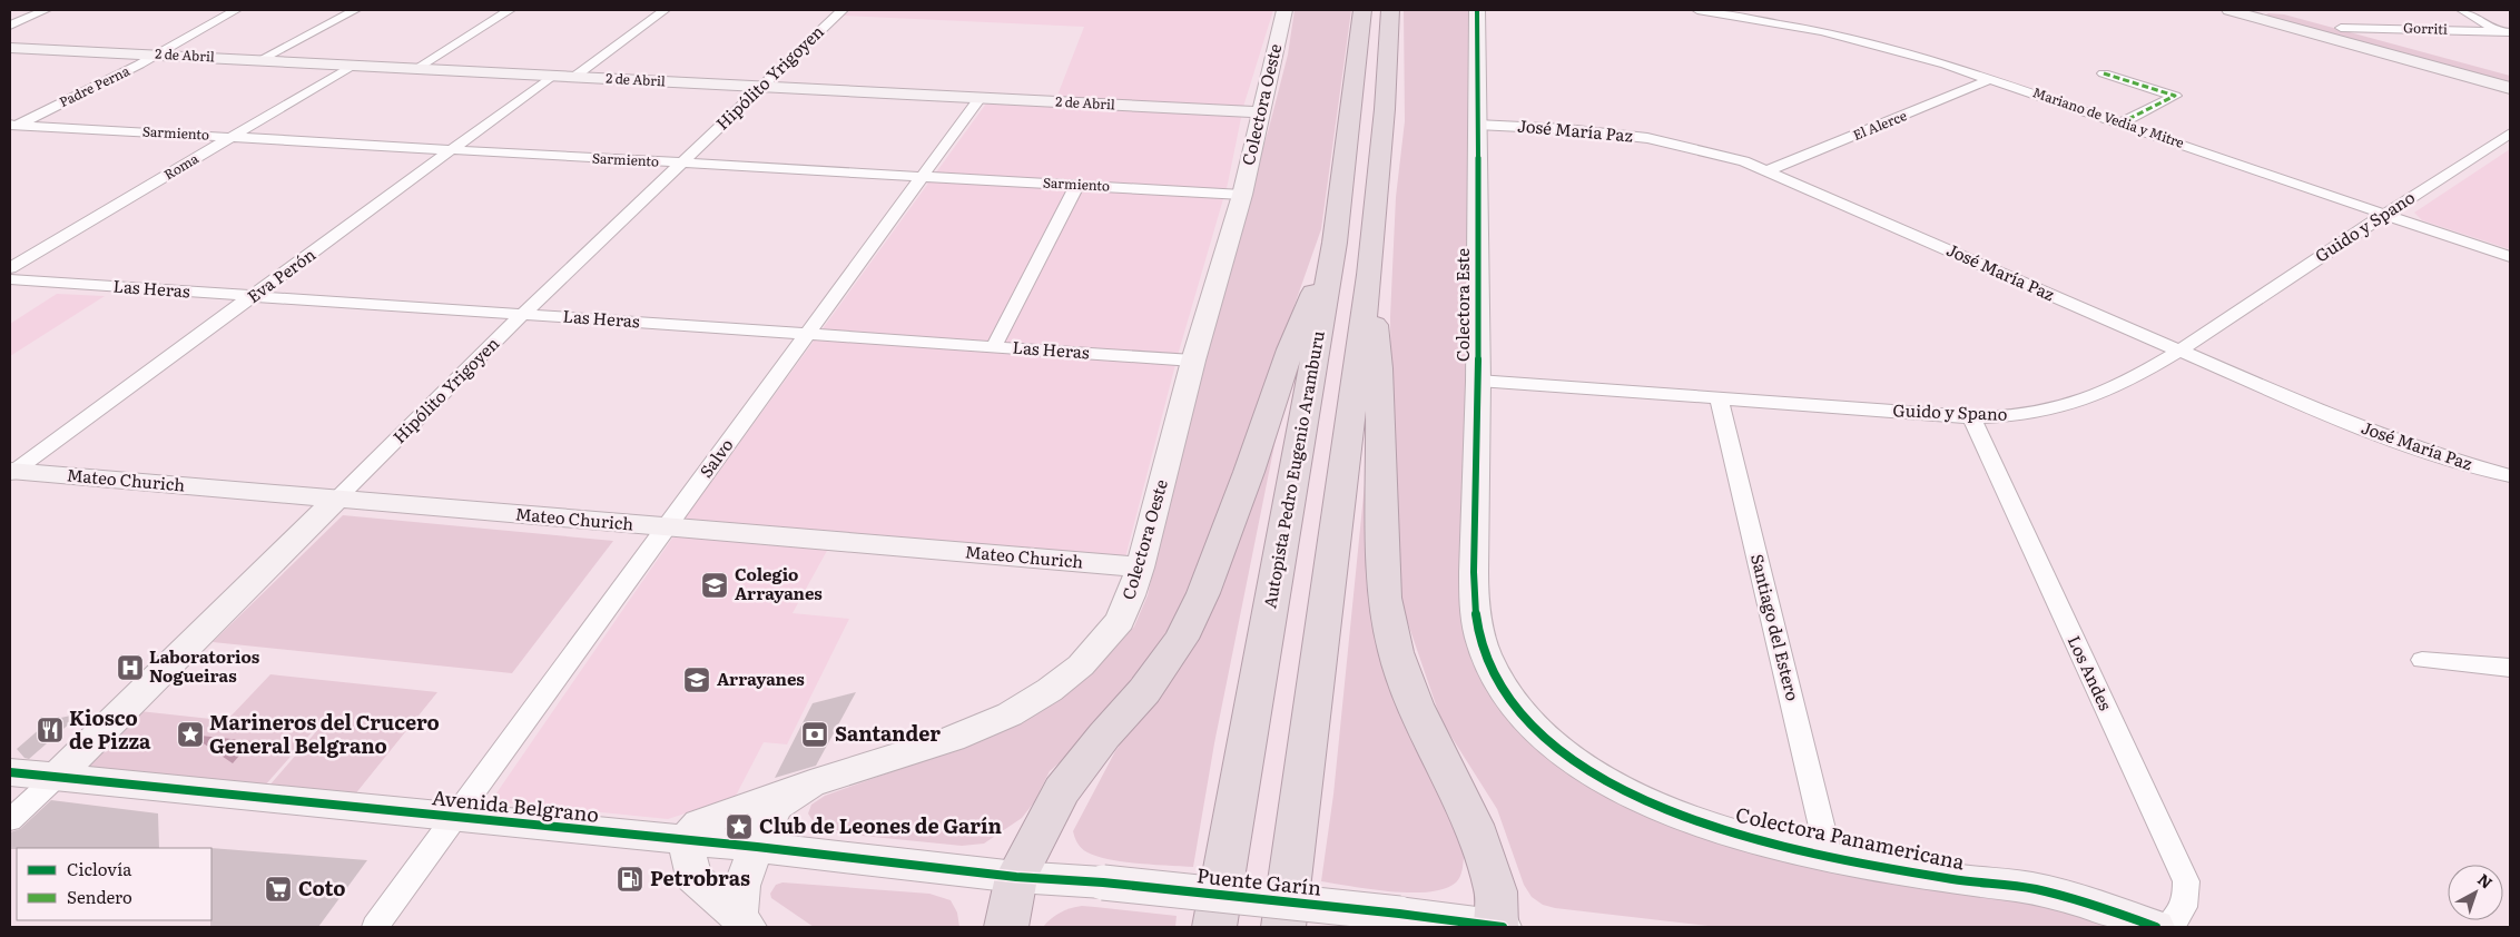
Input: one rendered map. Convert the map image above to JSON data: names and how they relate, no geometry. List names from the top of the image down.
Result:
{
  "streets": {
    "highway": ["Autopista Pedro Eugenio Aramburu"],
    "street": [
      "Gorriti",
      "2 de Abril",
      "Hipólito Yrigoyen",
      "Padre Perna",
      "Colectora Oeste",
      "Mariano de Vedia y Mitre",
      "El Alerce",
      "José María Paz",
      "Sarmiento",
      "Roma",
      "Guido y Spano",
      "Eva Perón",
      "Las Heras",
      "Colectora Este",
      "Salvo",
      "Mateo Churich",
      "Santiago del Estero",
      "Los Andes",
      "Avenida Belgrano",
      "Colectora Panamericana",
      "Puente Garín"
    ]
  },
  "crossings": [
    ["2 de Abril", "Hipólito Yrigoyen"],
    ["2 de Abril", "Padre Perna"],
    ["2 de Abril", "Colectora Oeste"],
    ["2 de Abril", "Roma"],
    ["2 de Abril", "Eva Perón"],
    ["2 de Abril", "Salvo"],
    ["Hipólito Yrigoyen", "Sarmiento"],
    ["Hipólito Yrigoyen", "Las Heras"],
    ["Hipólito Yrigoyen", "Mateo Churich"],
    ["Hipólito Yrigoyen", "Avenida Belgrano"],
    ["Padre Perna", "Sarmiento"],
    ["Colectora Oeste", "Sarmiento"],
    ["Colectora Oeste", "Las Heras"],
    ["Colectora Oeste", "Mateo Churich"],
    ["Colectora Oeste", "Avenida Belgrano"],
    ["Mariano de Vedia y Mitre", "El Alerce"],
    ["Mariano de Vedia y Mitre", "Guido y Spano"],
    ["El Alerce", "José María Paz"],
    ["José María Paz", "Guido y Spano"],
    ["José María Paz", "Colectora Este"],
    ["Sarmiento", "Roma"],
    ["Sarmiento", "Eva Perón"],
    ["Sarmiento", "Salvo"],
    ["Guido y Spano", "Colectora Este"],
    ["Guido y Spano", "Santiago del Estero"],
    ["Guido y Spano", "Los Andes"],
    ["Eva Perón", "Las Heras"],
    ["Eva Perón", "Mateo Churich"],
    ["Las Heras", "Salvo"],
    ["Colectora Este", "Colectora Panamericana"],
    ["Salvo", "Mateo Churich"],
    ["Salvo", "Avenida Belgrano"],
    ["Santiago del Estero", "Colectora Panamericana"],
    ["Avenida Belgrano", "Puente Garín"]
  ],
  "places": {
    "school or university": ["Colegio Arrayanes", "Arrayanes"],
    "hospital": ["Laboratorios Nogueiras"],
    "restaurant": ["Kiosco de Pizza"],
    "place": ["Marineros del Crucero General Belgrano", "Club de Leones de Garín"],
    "bank": ["Santander"],
    "fuel station": ["Petrobras"],
    "supermarket": ["Coto"]
  },
  "legend": ["Ciclovía", "Sendero"],
  "north": "top right"
}
